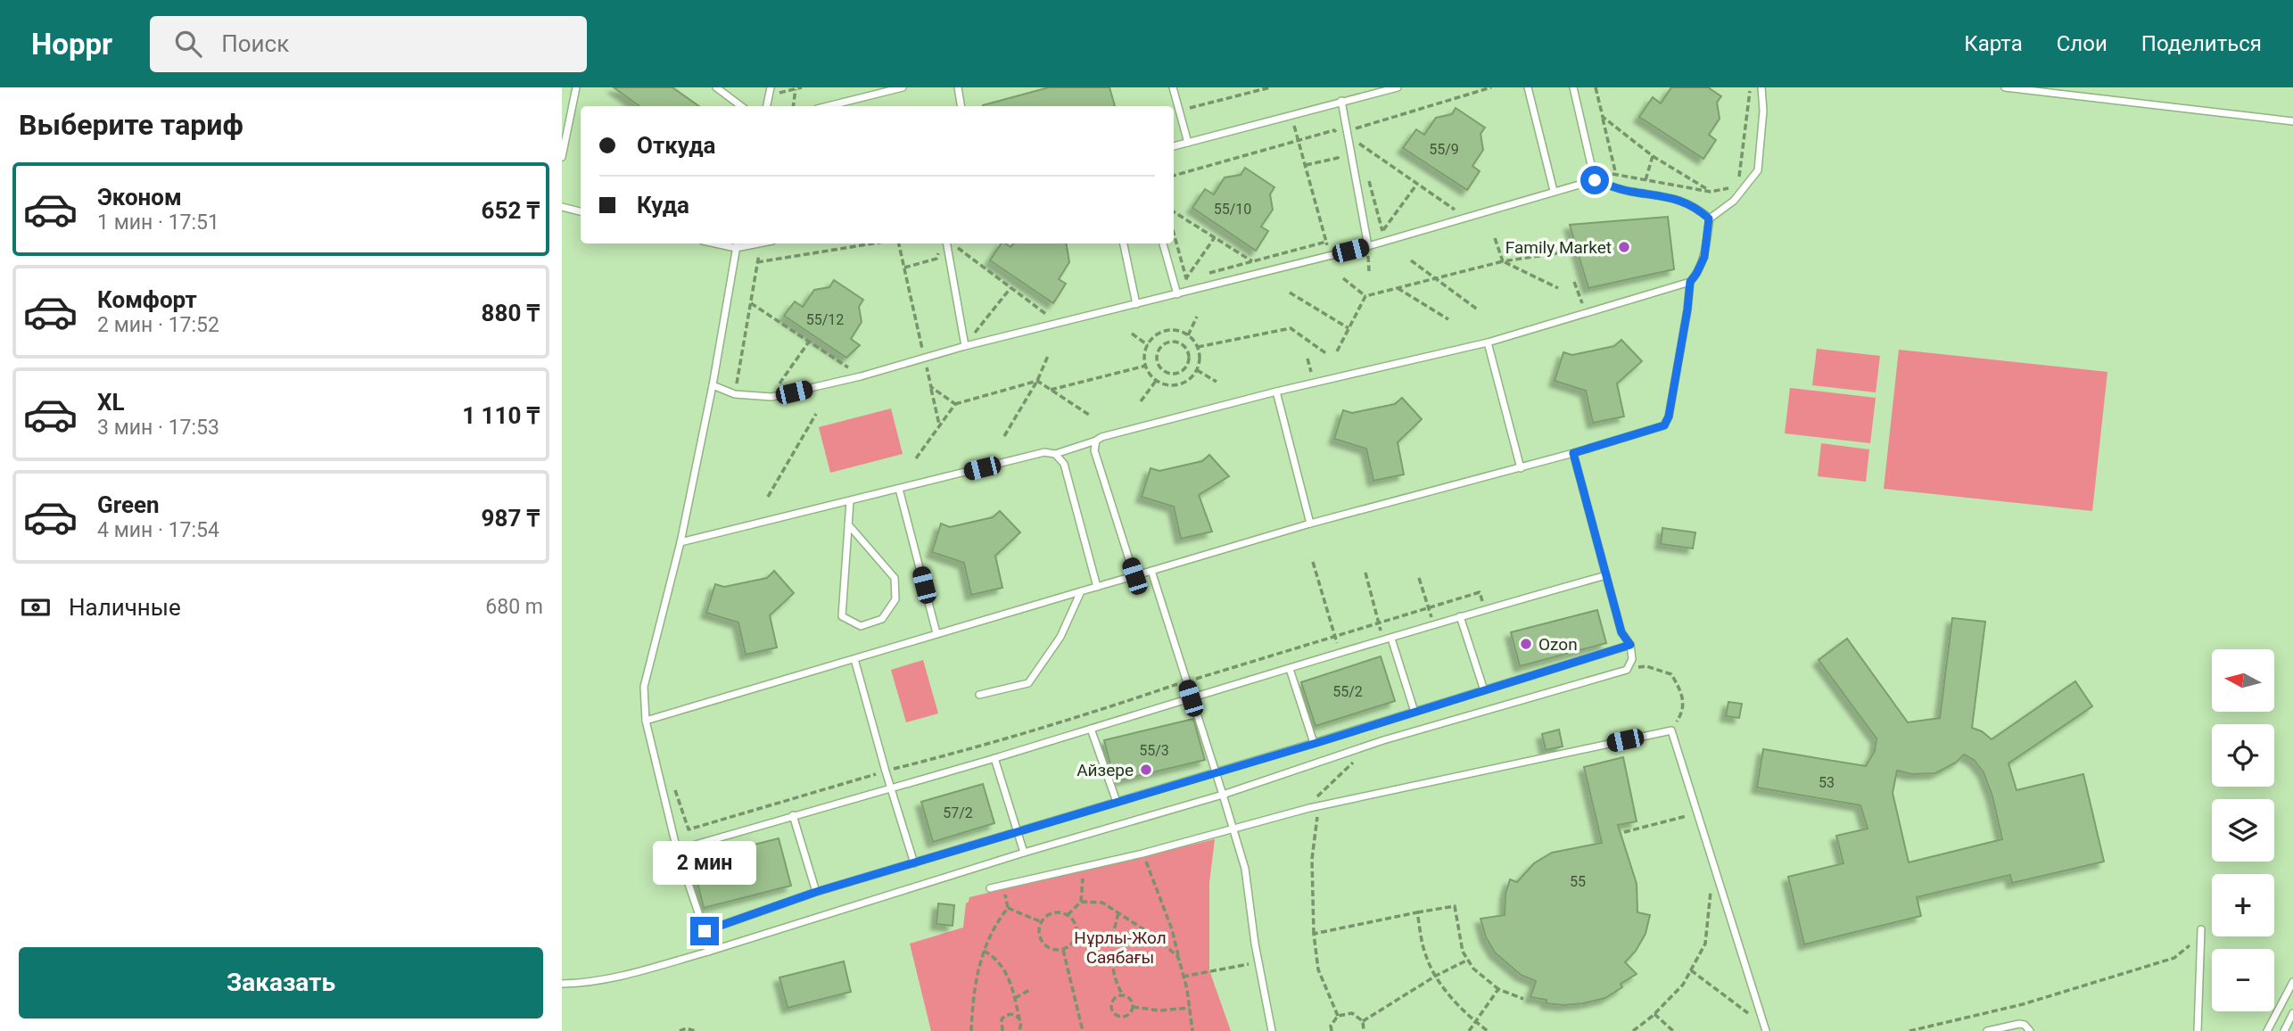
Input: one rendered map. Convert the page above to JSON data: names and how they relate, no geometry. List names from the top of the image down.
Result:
{
  "parks": ["Нұрлы-Жол Саябағы"],
  "places": ["Family Market", "Ozon", "Айзере"],
  "house_numbers": [
    "55/9",
    "55/10",
    "55/12",
    "55/2",
    "55/3",
    "53",
    "57/2",
    "55"
  ],
  "north": "left",
  "page": {
    "header": "Hoppr",
    "search": "Поиск",
    "nav": ["Карта", "Слои", "Поделиться"],
    "heading": "Выберите тариф",
    "banner": ["Откуда", "Куда"],
    "list": [
      {
        "name": "Эконом",
        "note": "1 мин · 17:51",
        "value": "652 ₸"
      },
      {
        "name": "Комфорт",
        "note": "2 мин · 17:52",
        "value": "880 ₸"
      },
      {
        "name": "XL",
        "note": "3 мин · 17:53",
        "value": "1 110 ₸"
      },
      {
        "name": "Green",
        "note": "4 мин · 17:54",
        "value": "987 ₸"
      }
    ],
    "pay": ["Наличные", "680 m"],
    "map_buttons": ["+", "−"],
    "bubble": "2 мин",
    "buttons": "Заказать"
  }
}
